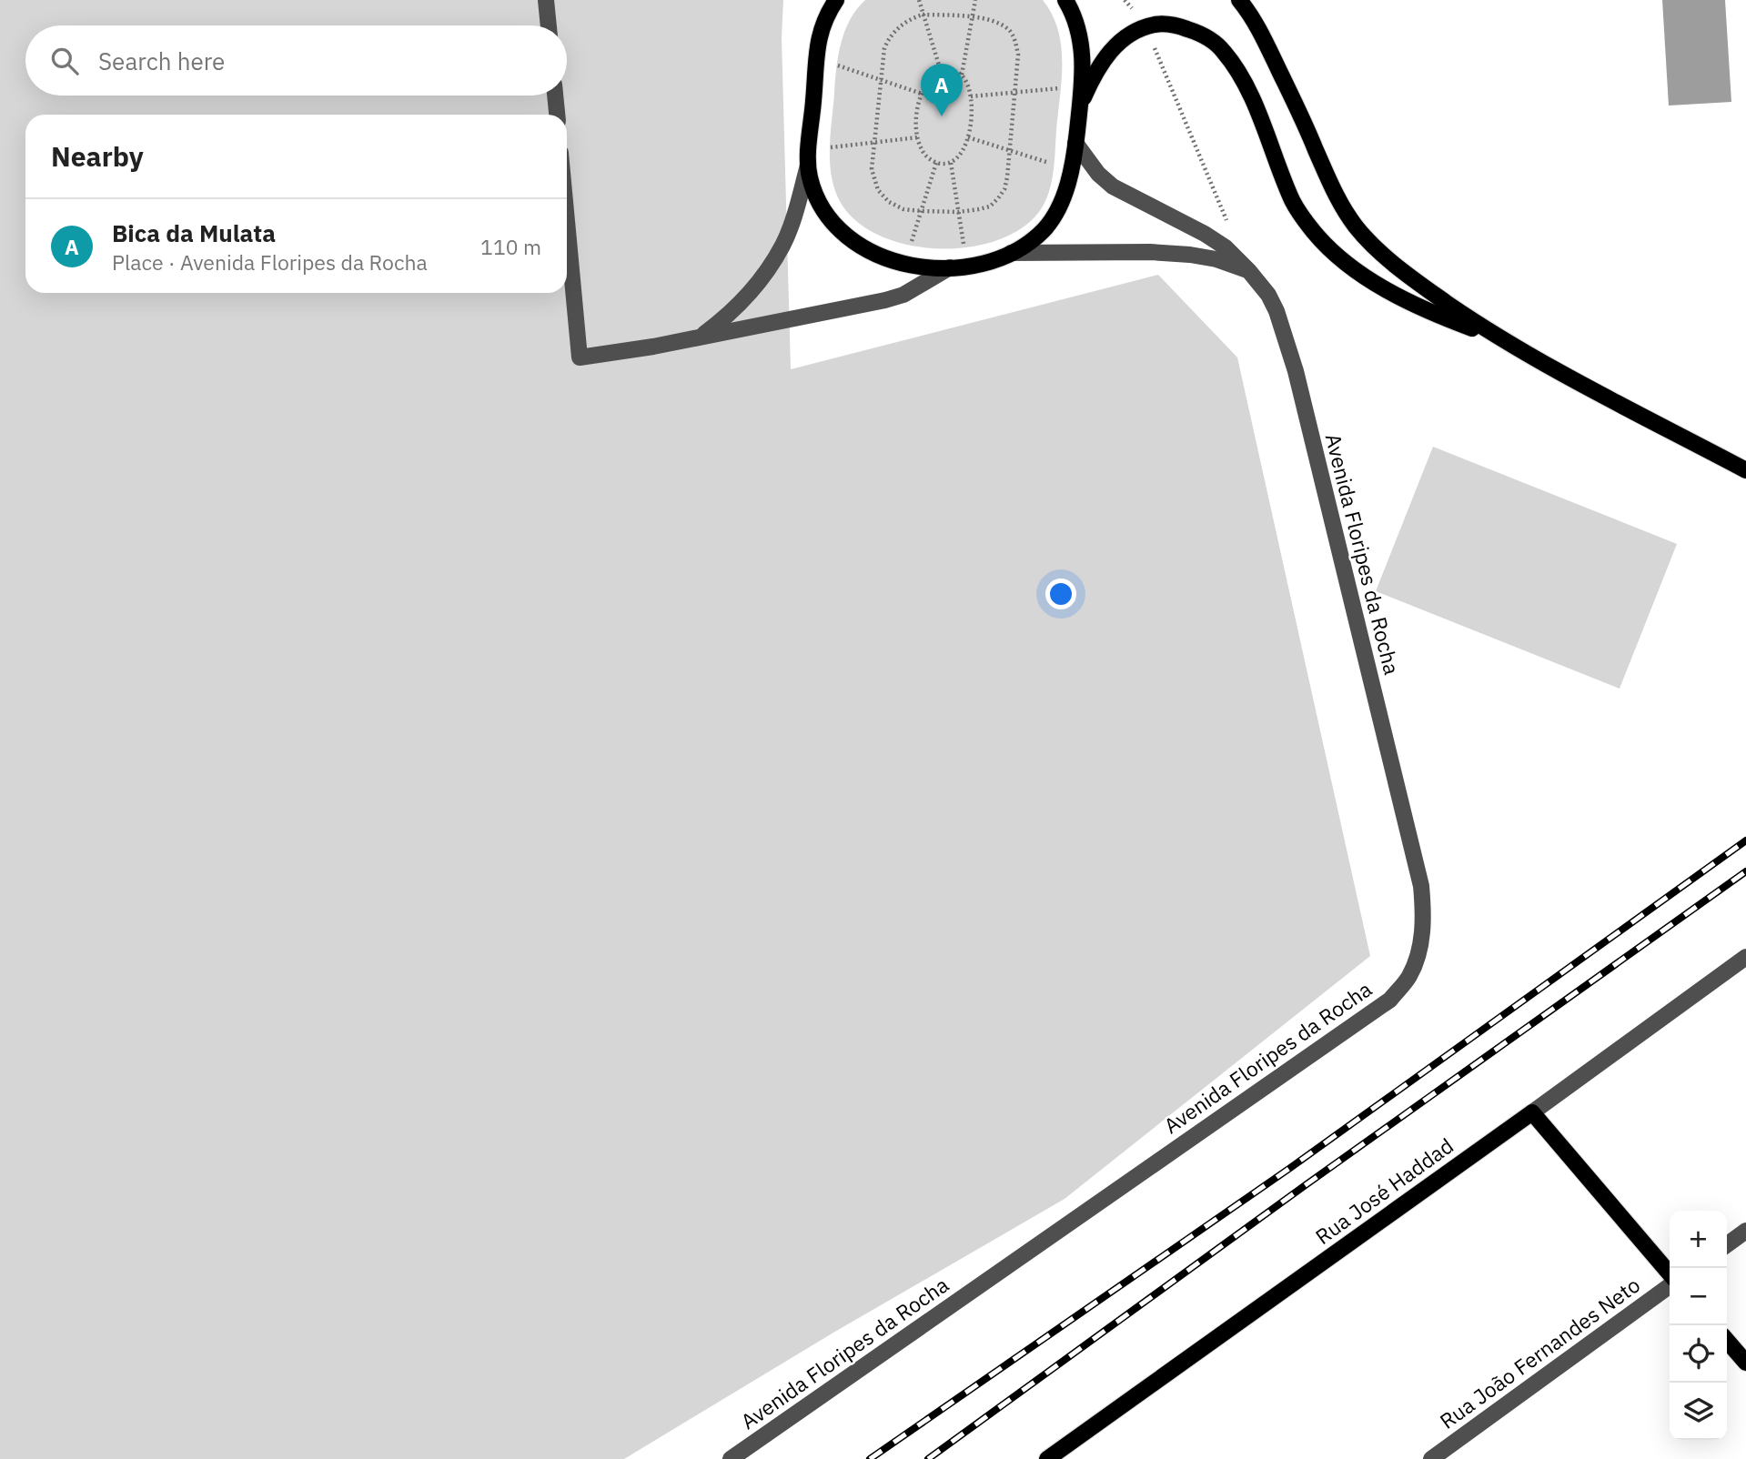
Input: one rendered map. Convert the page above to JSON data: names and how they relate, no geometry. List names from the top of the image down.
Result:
{
  "streets": {
    "main road": ["Rua José Haddad"],
    "street": ["Avenida Floripes da Rocha", "Rua João Fernandes Neto"]
  },
  "page": {
    "search": "Search here",
    "pins": "A",
    "heading": "Nearby",
    "list": [
      {
        "mark": "A",
        "name": "Bica da Mulata",
        "note": "Place · Avenida Floripes da Rocha",
        "value": "110 m"
      }
    ],
    "map_buttons": ["+", "−"]
  }
}
